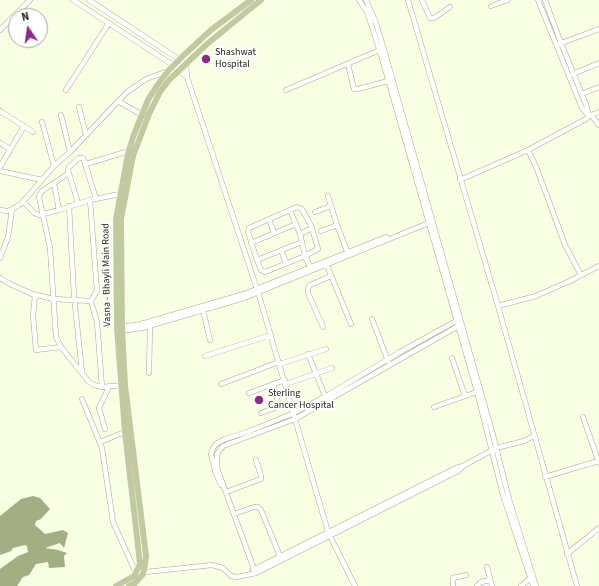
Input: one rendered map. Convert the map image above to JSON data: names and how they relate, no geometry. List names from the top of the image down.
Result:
{
  "streets": {
    "main road": ["Vasna - Bhayli Main Road"]
  },
  "places": ["Shashwat Hospital", "Sterling Cancer Hospital"],
  "north": "top"
}
